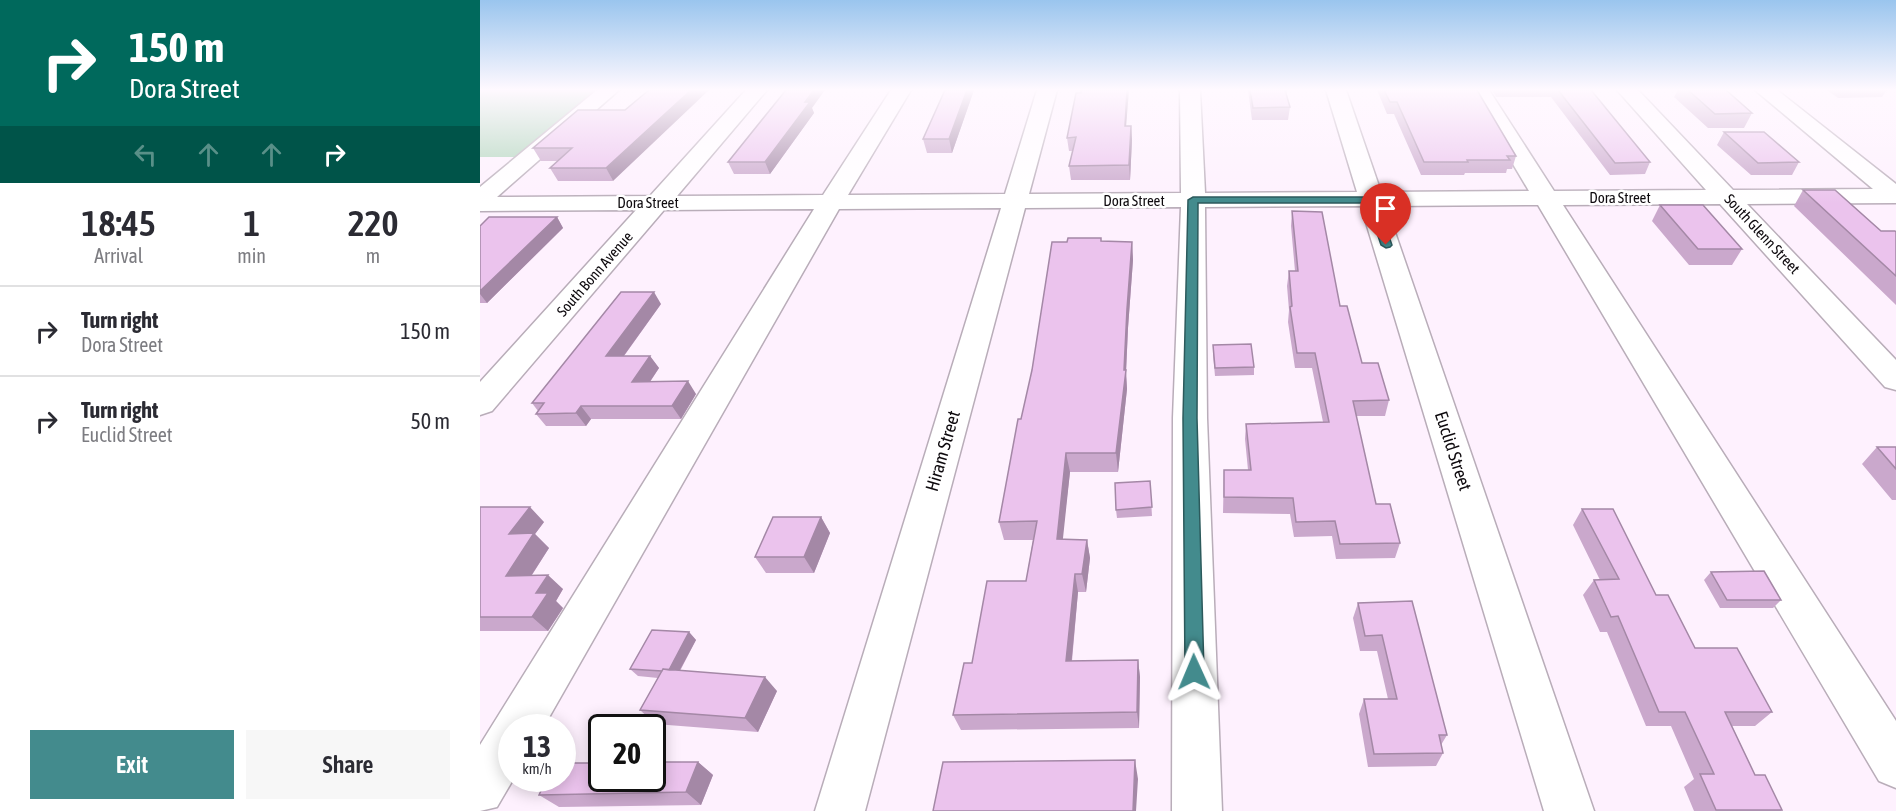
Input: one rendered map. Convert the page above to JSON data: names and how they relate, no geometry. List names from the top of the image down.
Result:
{
  "streets": {
    "street": [
      "Dora Street",
      "South Glenn Street",
      "South Bonn Avenue",
      "Hiram Street",
      "Euclid Street"
    ]
  },
  "crossings": [
    ["Dora Street", "South Glenn Street"],
    ["Dora Street", "South Bonn Avenue"],
    ["Dora Street", "Hiram Street"],
    ["Dora Street", "Euclid Street"]
  ],
  "page": {
    "turn": ["150 m", "Dora Street"],
    "eta": [
      "18:45",
      "Arrival",
      "1",
      "min",
      "220",
      "m"
    ],
    "list": [
      {
        "name": "Turn right",
        "note": "Dora Street",
        "value": "150 m"
      },
      {
        "name": "Turn right",
        "note": "Euclid Street",
        "value": "50 m"
      }
    ],
    "speed": "13 km/h",
    "limit": "20",
    "buttons": ["Exit", "Share"]
  }
}
